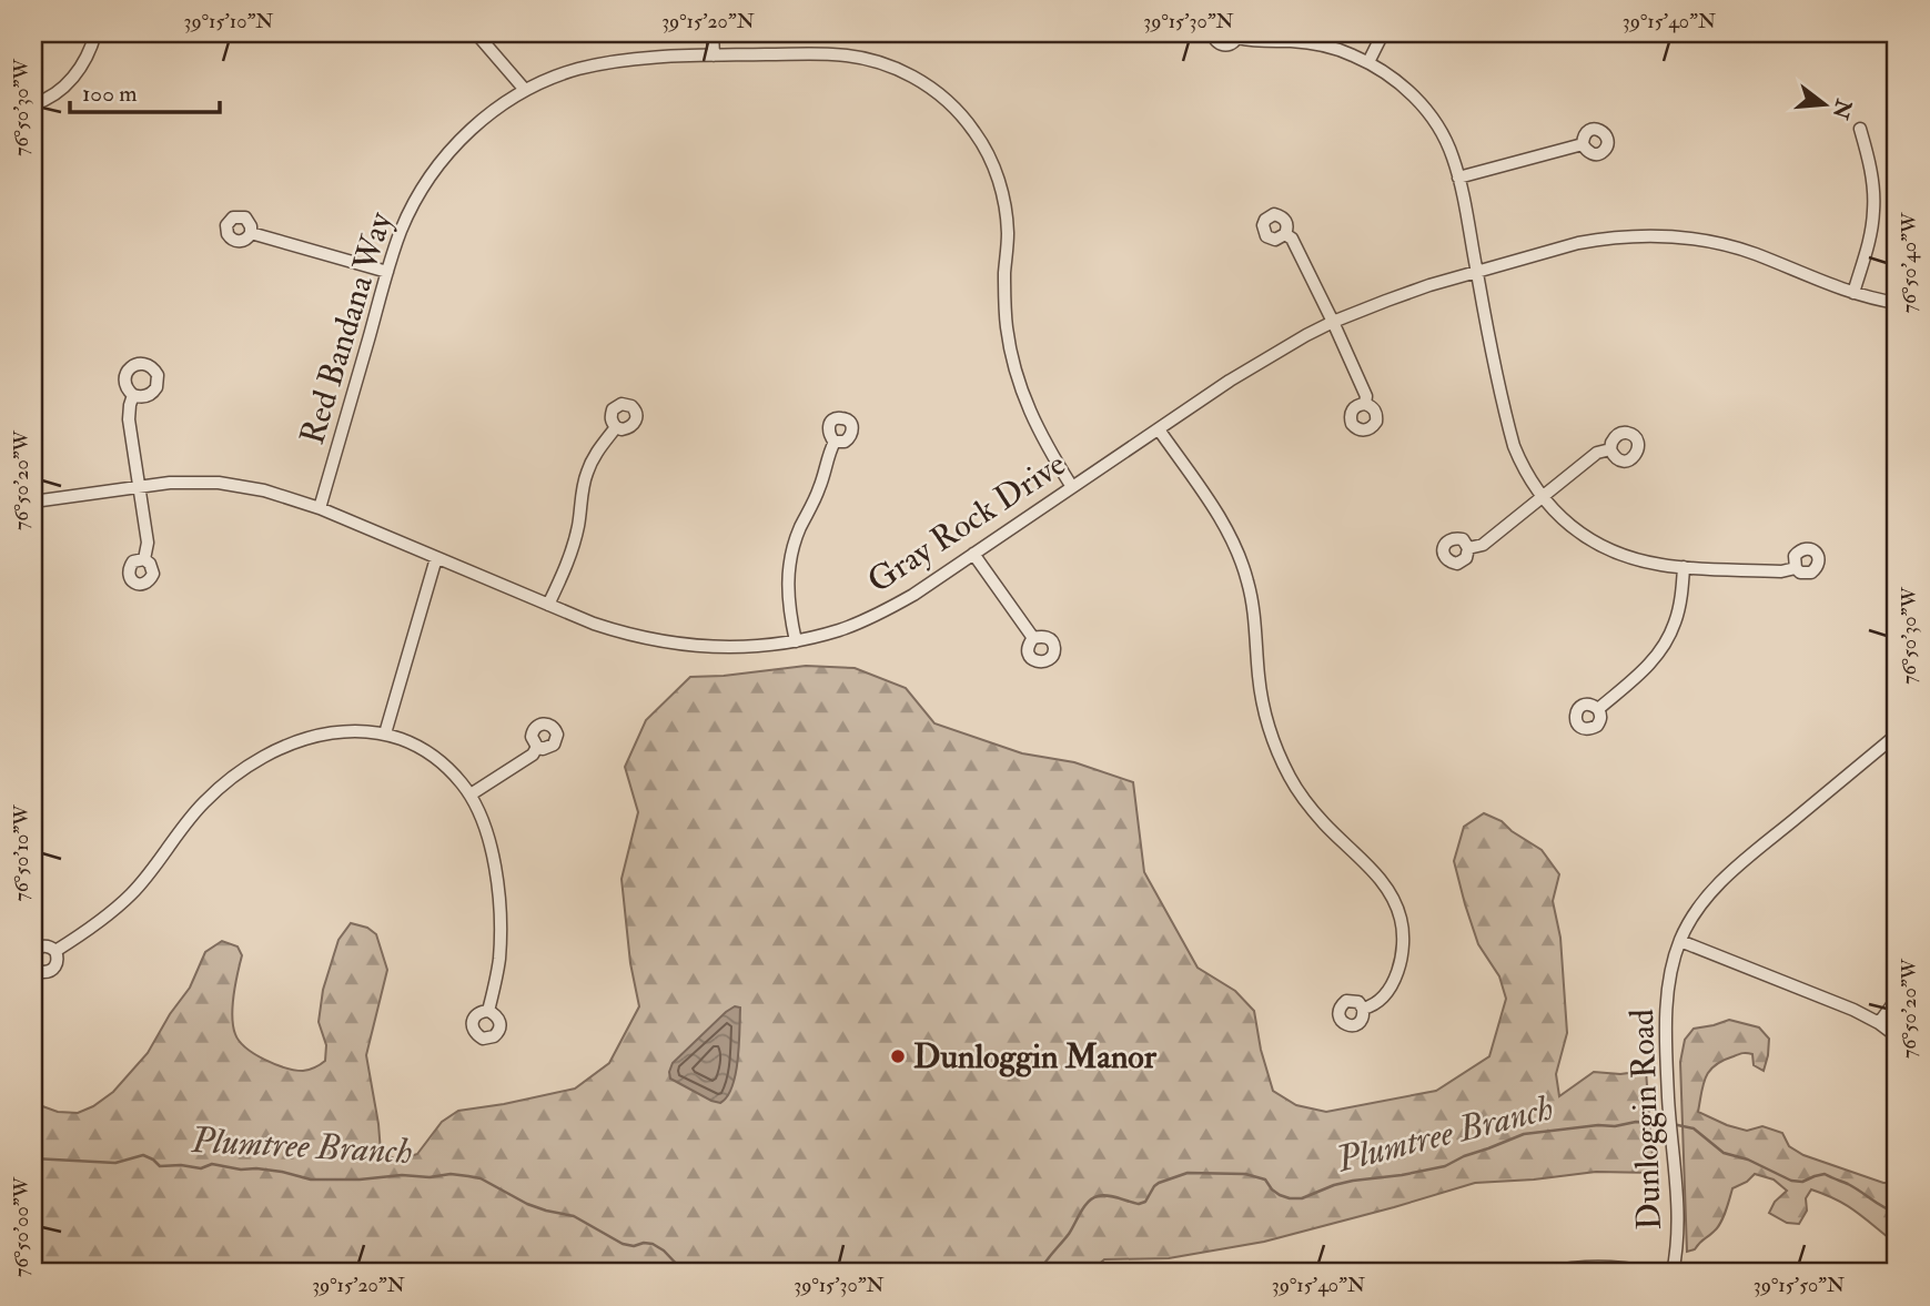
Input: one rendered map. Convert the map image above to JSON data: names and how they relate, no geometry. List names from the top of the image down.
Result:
{
  "streets": {
    "street": ["Red Bandana Way", "Gray Rock Drive", "Dunloggin Road"]
  },
  "crossings": [
    ["Red Bandana Way", "Gray Rock Drive"]
  ],
  "water": ["Plumtree Branch"],
  "places": ["Dunloggin Manor"],
  "scale_bar": "100 m",
  "north": "right",
  "coordinates": [
    "39°15'10\"N",
    "39°15'20\"N",
    "39°15'30\"N",
    "39°15'40\"N",
    "76°50'30\"W",
    "76°50'40\"W",
    "76°50'20\"W",
    "76°50'10\"W",
    "76°50'00\"W",
    "39°15'50\"N"
  ]
}
